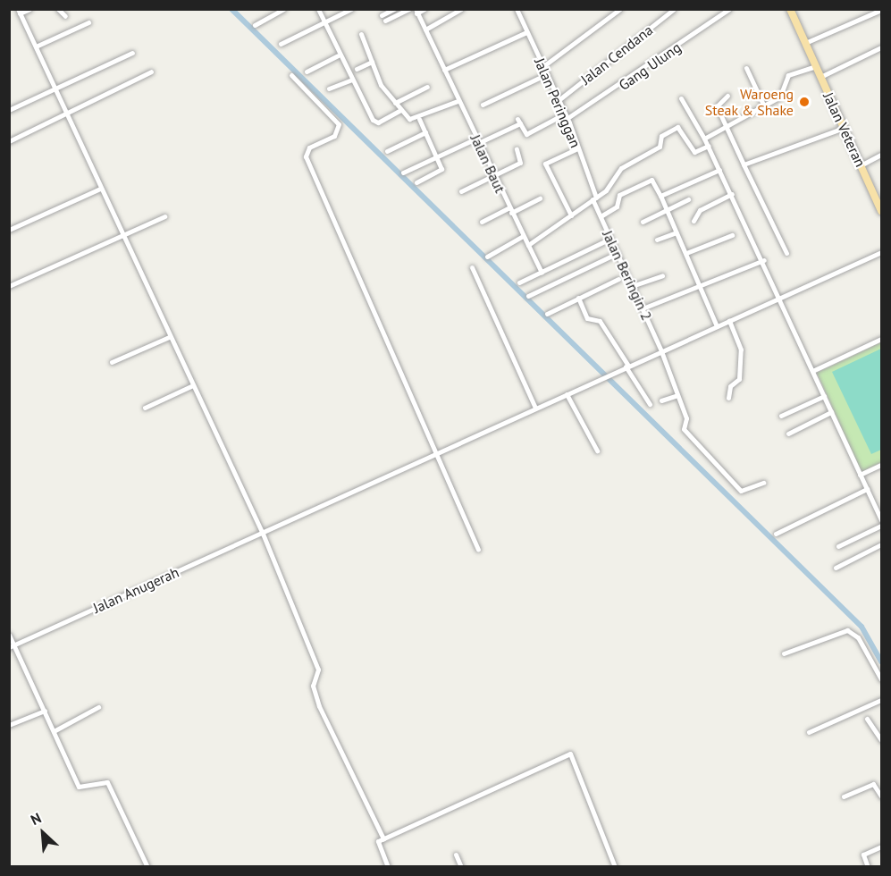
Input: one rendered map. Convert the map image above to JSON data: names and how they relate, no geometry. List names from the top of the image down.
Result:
{
  "streets": {
    "main road": ["Jalan Veteran"],
    "street": [
      "Jalan Cendana",
      "Gang Ulung",
      "Jalan Peringgan",
      "Jalan Baut",
      "Jalan Beringin 2",
      "Jalan Anugerah"
    ]
  },
  "crossings": [
    ["Jalan Cendana", "Jalan Peringgan"],
    ["Gang Ulung", "Jalan Peringgan"],
    ["Gang Ulung", "Jalan Baut"],
    ["Jalan Peringgan", "Jalan Beringin 2"],
    ["Jalan Beringin 2", "Jalan Anugerah"]
  ],
  "places": ["Waroeng Steak & Shake"],
  "north": "top left"
}
